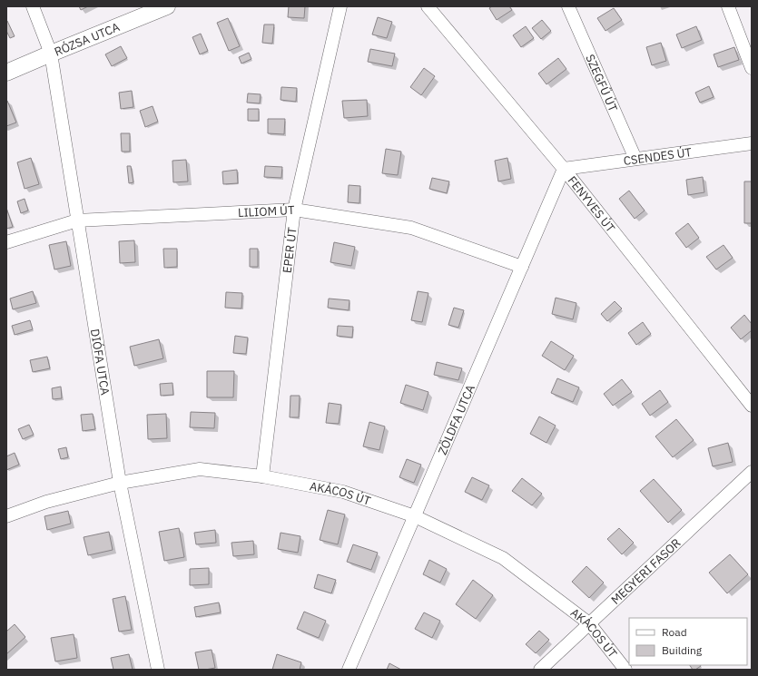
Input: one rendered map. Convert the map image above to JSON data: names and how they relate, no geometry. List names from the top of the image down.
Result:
{
  "streets": {
    "street": [
      "RÓZSA UTCA",
      "SZEGFŰ ÚT",
      "CSENDES ÚT",
      "FENYVES ÚT",
      "LILIOM ÚT",
      "EPER ÚT",
      "DIÓFA UTCA",
      "ZÖLDFA UTCA",
      "AKÁCOS ÚT",
      "MEGYERI FASOR"
    ]
  },
  "crossings": [
    ["RÓZSA UTCA", "DIÓFA UTCA"],
    ["SZEGFŰ ÚT", "CSENDES ÚT"],
    ["CSENDES ÚT", "FENYVES ÚT"],
    ["CSENDES ÚT", "ZÖLDFA UTCA"],
    ["FENYVES ÚT", "ZÖLDFA UTCA"],
    ["LILIOM ÚT", "EPER ÚT"],
    ["LILIOM ÚT", "DIÓFA UTCA"],
    ["LILIOM ÚT", "ZÖLDFA UTCA"],
    ["EPER ÚT", "AKÁCOS ÚT"],
    ["DIÓFA UTCA", "AKÁCOS ÚT"],
    ["ZÖLDFA UTCA", "AKÁCOS ÚT"],
    ["AKÁCOS ÚT", "MEGYERI FASOR"]
  ],
  "legend": ["Road", "Building"]
}
